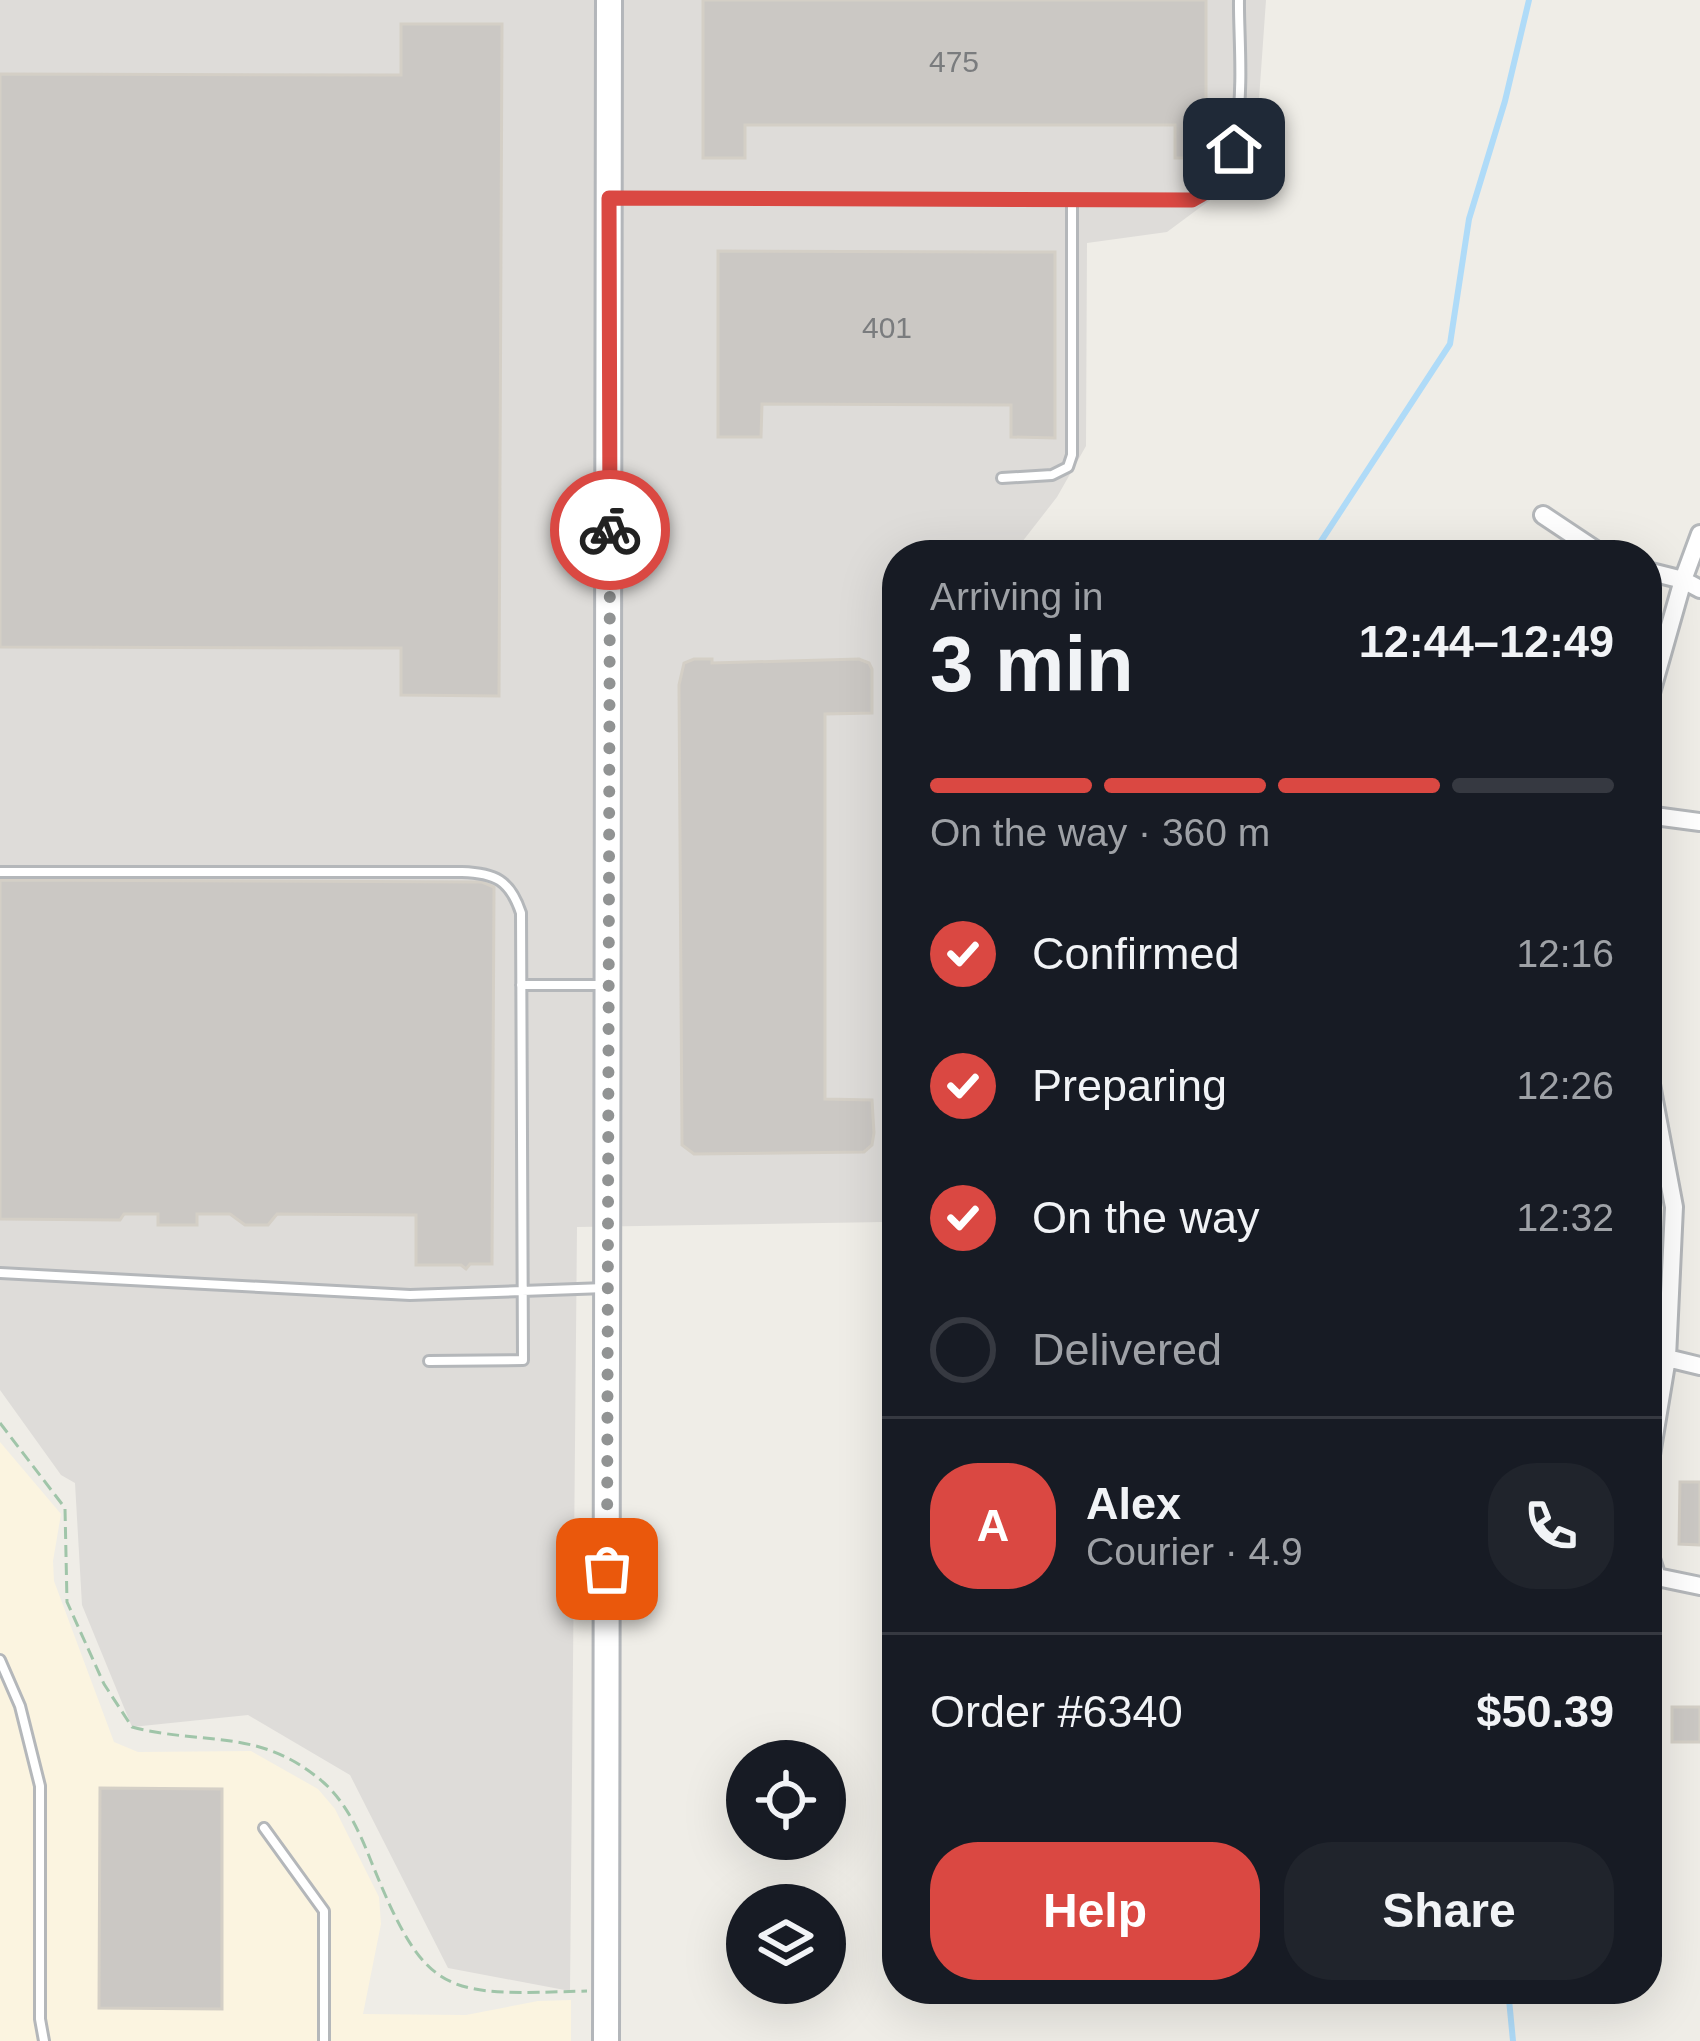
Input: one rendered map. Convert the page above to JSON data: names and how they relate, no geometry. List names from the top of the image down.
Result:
{
  "house_numbers": ["475", "401"],
  "page": {
    "heading": ["3 min", "Arriving in", "12:44–12:49"],
    "panel": [
      "Alex",
      "Courier · 4.9",
      "Order #6340",
      "$50.39"
    ],
    "bar": "On the way · 360 m",
    "list": [
      ["Confirmed", "12:16"],
      ["Preparing", "12:26"],
      ["On the way", "12:32"],
      "Delivered"
    ],
    "round": "A",
    "buttons": ["Help", "Share"]
  }
}
